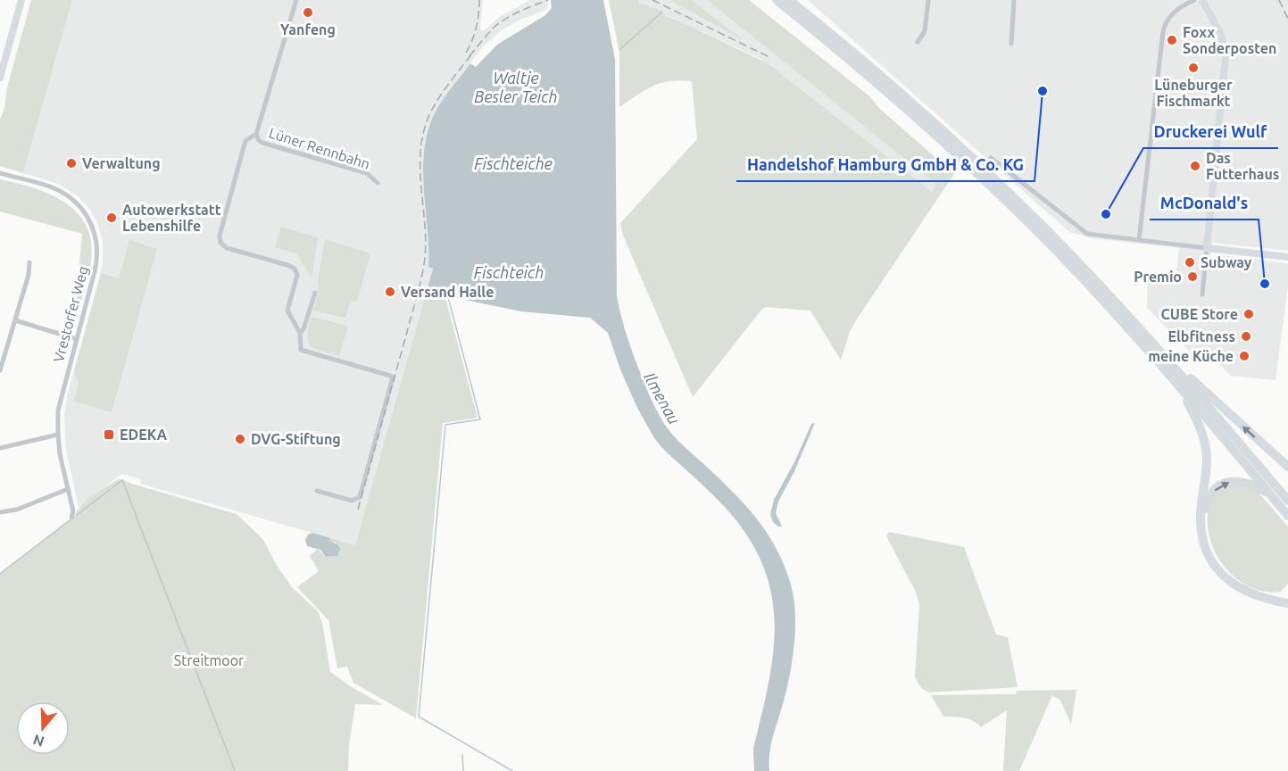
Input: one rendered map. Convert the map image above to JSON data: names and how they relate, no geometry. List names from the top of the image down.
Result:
{
  "streets": {
    "street": ["Lüner Rennbahn", "Vrestorfer Weg"]
  },
  "water": [
    "Waltje Besler Teich",
    "Fischteiche",
    "Fischteich",
    "Ilmenau"
  ],
  "parks": ["Streitmoor"],
  "places": {
    "other": [
      "Yanfeng",
      "Foxx Sonderposten",
      "Lüneburger Fischmarkt",
      "Handelshof Hamburg GmbH & Co. KG",
      "Verwaltung",
      "Das Futterhaus",
      "Druckerei Wulf",
      "Autowerkstatt Lebenshilfe",
      "Subway",
      "Premio",
      "McDonald's",
      "Versand Halle",
      "CUBE Store",
      "Elbfitness",
      "meine Küche",
      "DVG-Stiftung"
    ],
    "transit": ["EDEKA"]
  },
  "north": "bottom"
}
